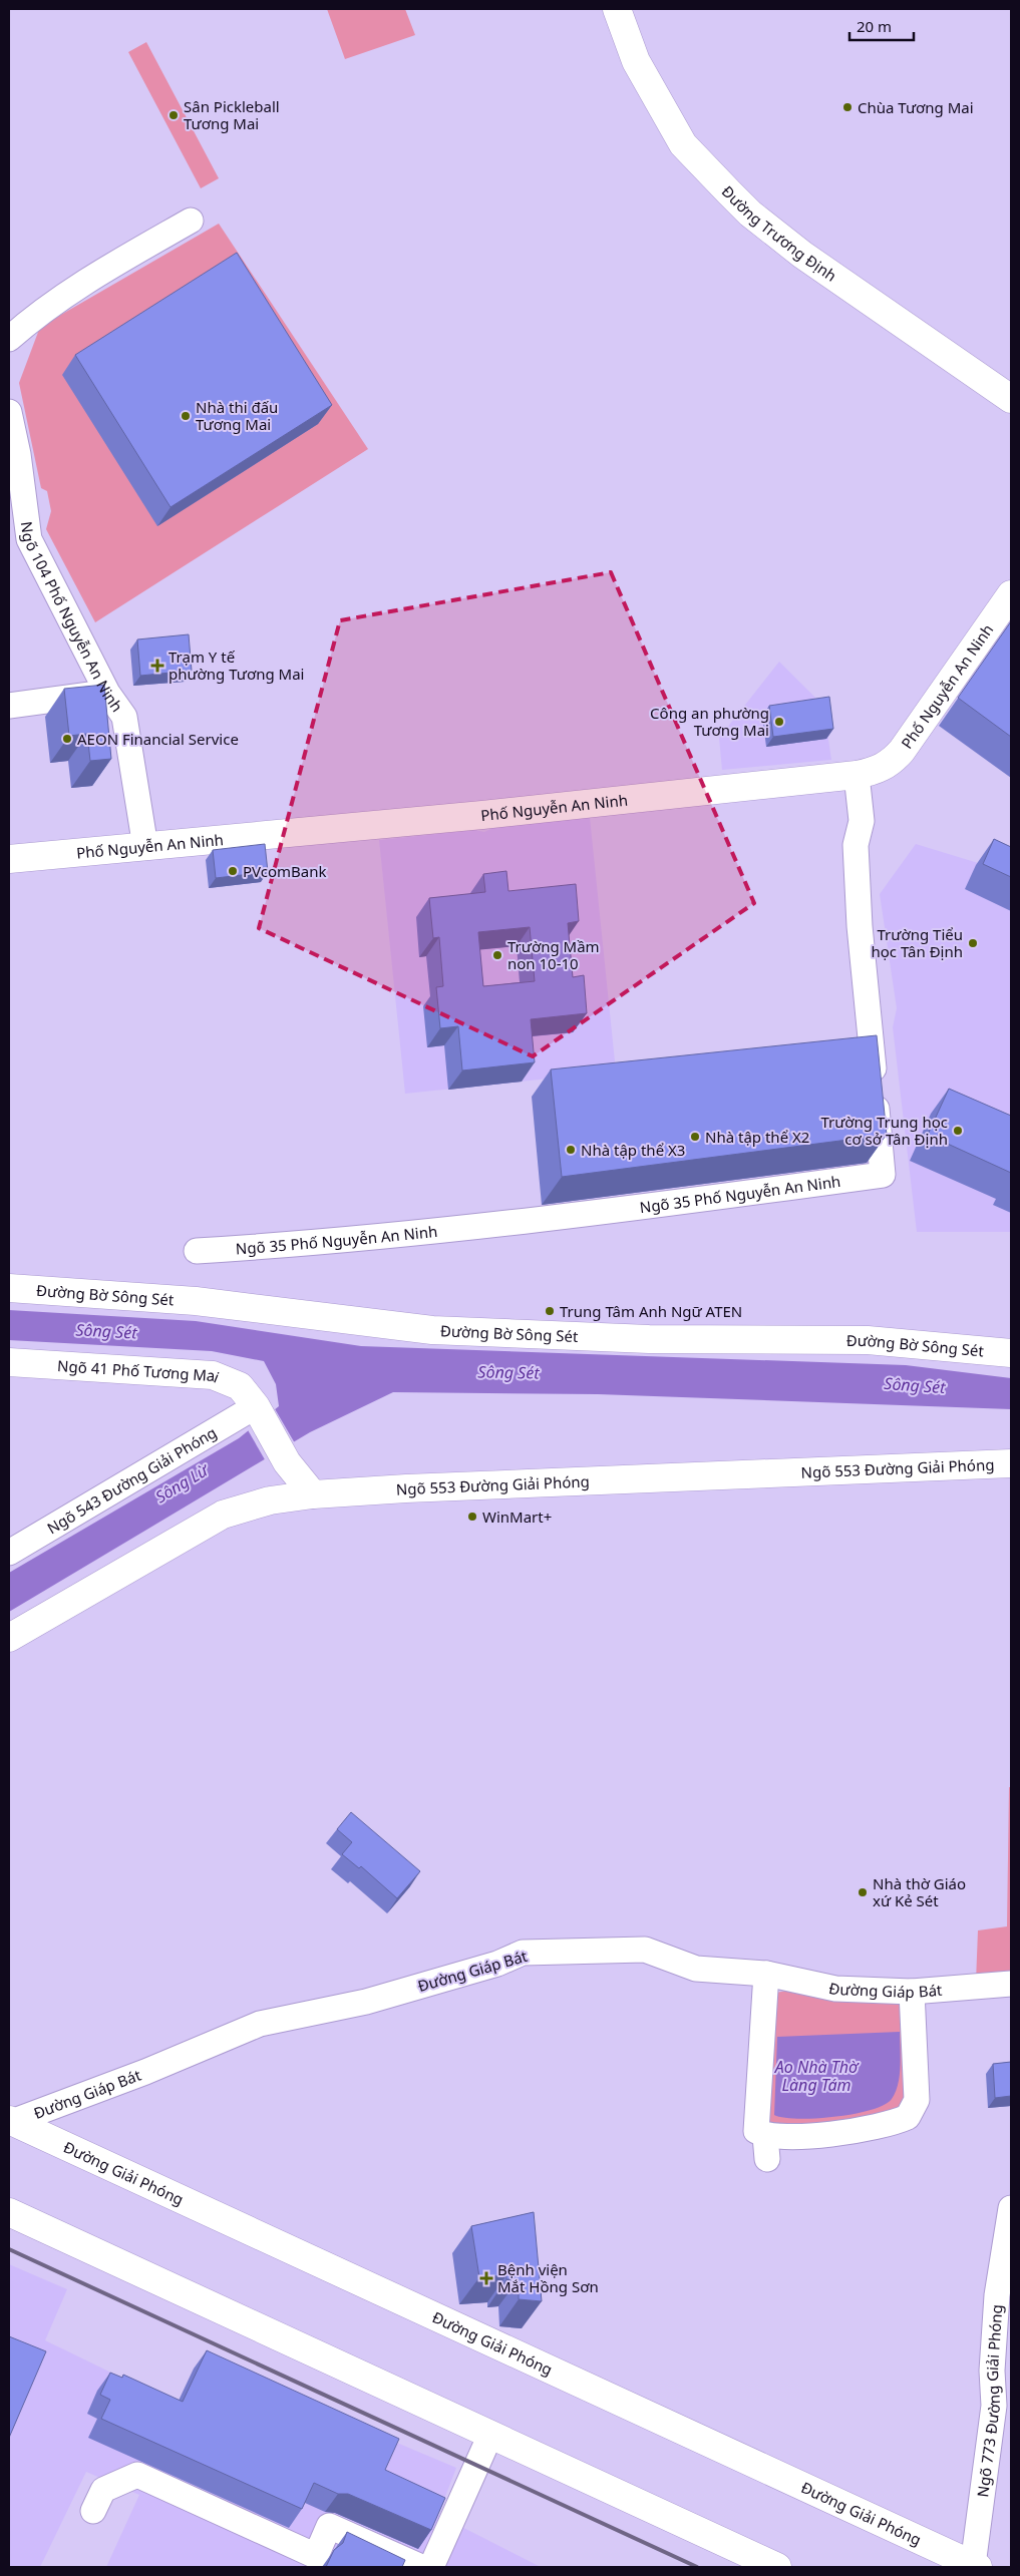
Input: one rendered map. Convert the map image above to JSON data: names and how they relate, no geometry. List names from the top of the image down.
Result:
{
  "streets": {
    "street": [
      "Đường Trương Định",
      "Ngõ 104 Phố Nguyễn An Ninh",
      "Phố Nguyễn An Ninh",
      "Ngõ 35 Phố Nguyễn An Ninh",
      "Đường Bờ Sông Sét",
      "Ngõ 41 Phố Tương Mai",
      "Ngõ 553 Đường Giải Phóng",
      "Ngõ 543 Đường Giải Phóng",
      "Đường Giáp Bát",
      "Đường Giải Phóng",
      "Ngõ 773 Đường Giải Phóng"
    ]
  },
  "crossings": [
    ["Ngõ 104 Phố Nguyễn An Ninh", "Phố Nguyễn An Ninh"],
    ["Phố Nguyễn An Ninh", "Ngõ 35 Phố Nguyễn An Ninh"],
    ["Ngõ 41 Phố Tương Mai", "Ngõ 553 Đường Giải Phóng"],
    ["Ngõ 41 Phố Tương Mai", "Ngõ 543 Đường Giải Phóng"],
    ["Đường Giáp Bát", "Đường Giải Phóng"],
    ["Đường Giải Phóng", "Ngõ 773 Đường Giải Phóng"]
  ],
  "water": ["Sông Sét", "Sông Lừ", "Ao Nhà Thờ Làng Tám"],
  "places": {
    "other": [
      "Chùa Tương Mai",
      "Sân Pickleball Tương Mai",
      "Nhà thi đấu Tương Mai",
      "Công an phường Tương Mai",
      "AEON Financial Service",
      "PVcomBank",
      "Trường Tiểu học Tân Định",
      "Trường Mầm non 10-10",
      "Trường Trung học cơ sở Tân Định",
      "Nhà tập thể X2",
      "Nhà tập thể X3",
      "Trung Tâm Anh Ngữ ATEN",
      "WinMart+",
      "Nhà thờ Giáo xứ Kẻ Sét"
    ],
    "health": ["Trạm Y tế phường Tương Mai", "Bệnh viện Mắt Hồng Sơn"]
  },
  "scale_bar": "20 m"
}
